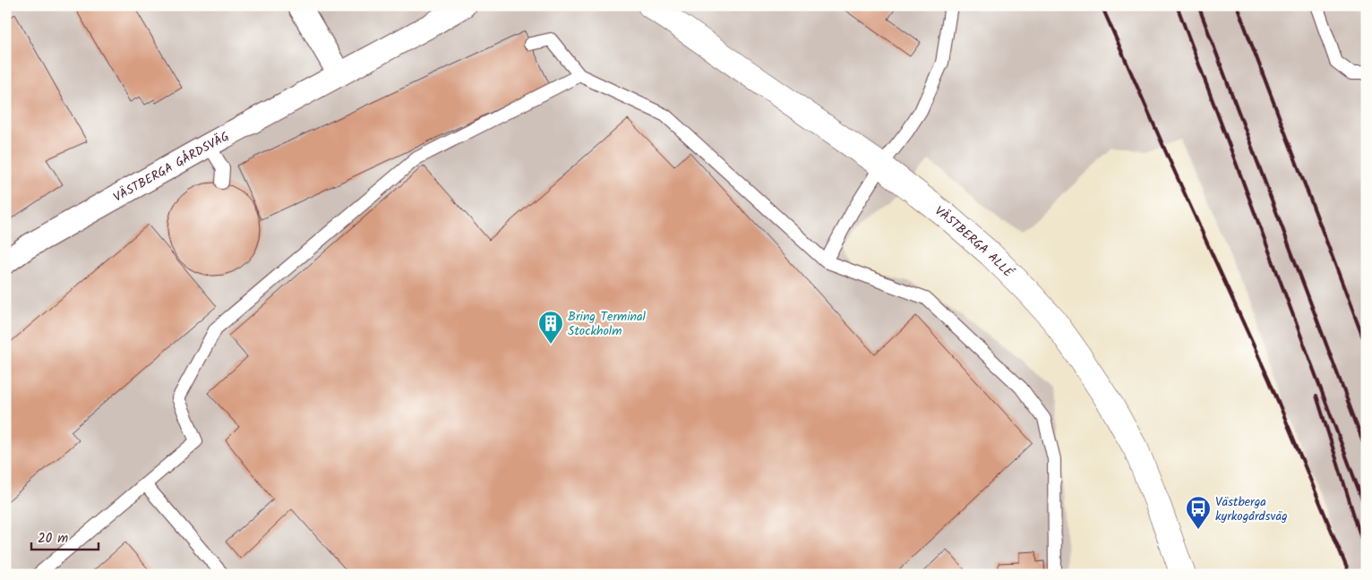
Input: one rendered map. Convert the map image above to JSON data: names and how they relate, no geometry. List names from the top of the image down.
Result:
{
  "streets": {
    "street": ["VÄSTBERGA GÅRDSVÄG", "VÄSTBERGA ALLÉ"]
  },
  "places": {
    "building": ["Bring Terminal Stockholm"],
    "bus stop": ["Västberga kyrkogårdsväg"]
  },
  "scale_bar": "20 m"
}
